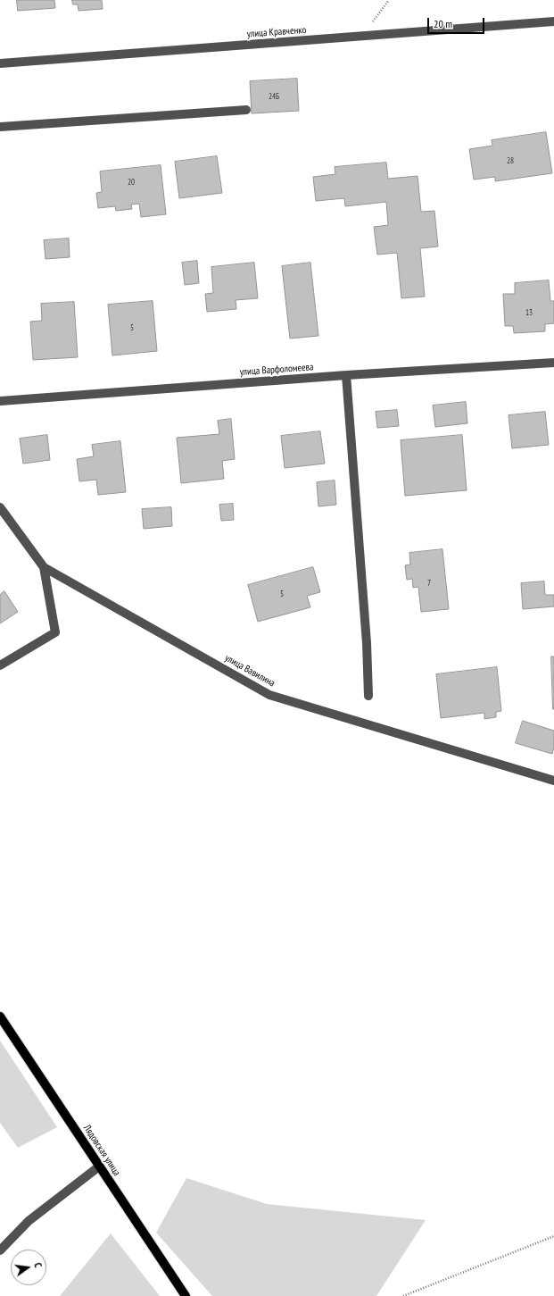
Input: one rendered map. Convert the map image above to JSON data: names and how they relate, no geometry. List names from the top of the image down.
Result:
{
  "streets": {
    "main road": ["Лядовская улица"],
    "street": ["улица Кравченко", "улица Варфоломеева", "улица Вавилина"]
  },
  "house_numbers": [
    "24Б",
    "28",
    "20",
    "13",
    "5",
    "7",
    "5"
  ],
  "scale_bar": "20 m",
  "north": "right"
}
